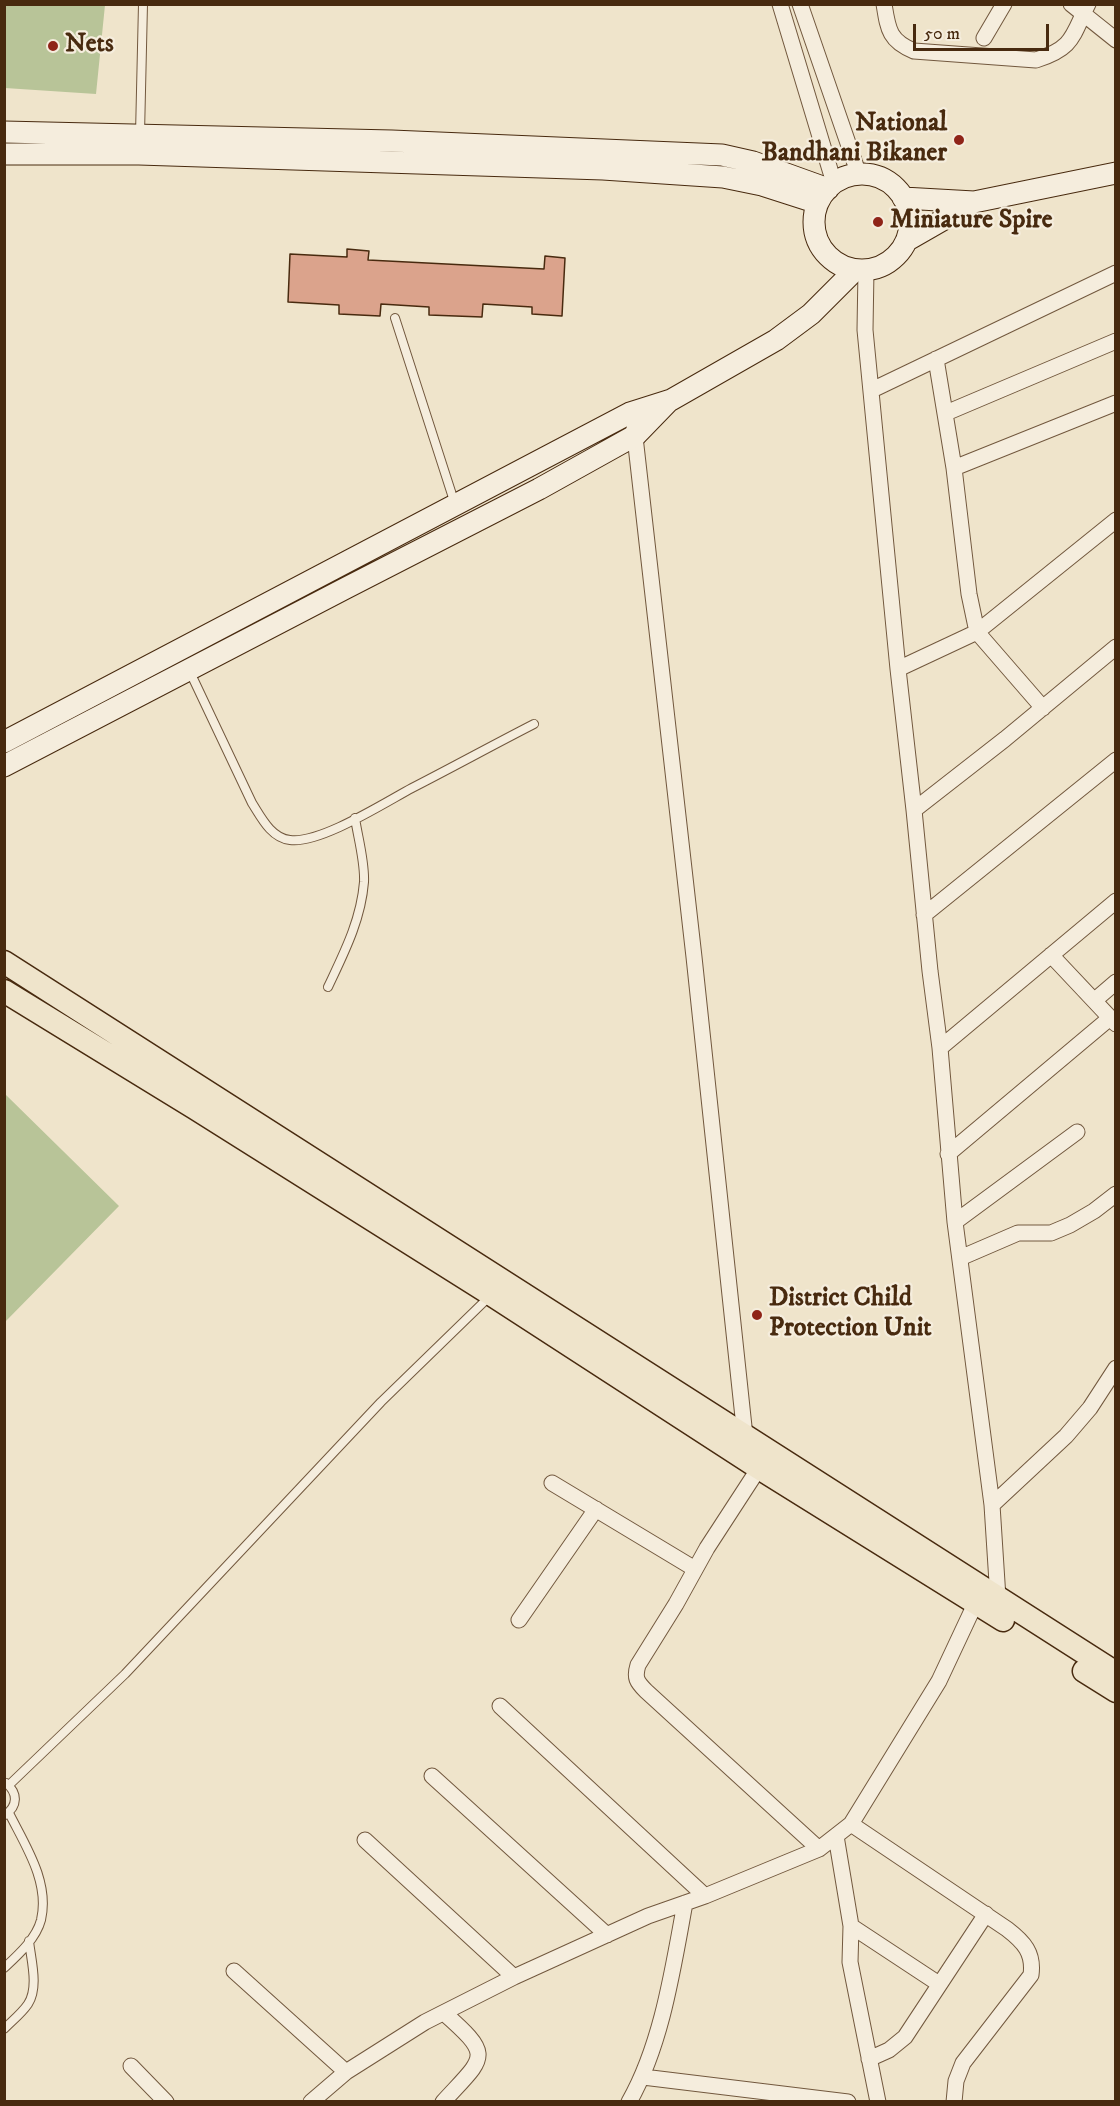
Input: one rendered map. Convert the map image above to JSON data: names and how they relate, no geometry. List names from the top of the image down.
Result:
{
  "places": [
    "Nets",
    "National Bandhani Bikaner",
    "Miniature Spire",
    "District Child Protection Unit"
  ],
  "scale_bar": "50 m"
}
